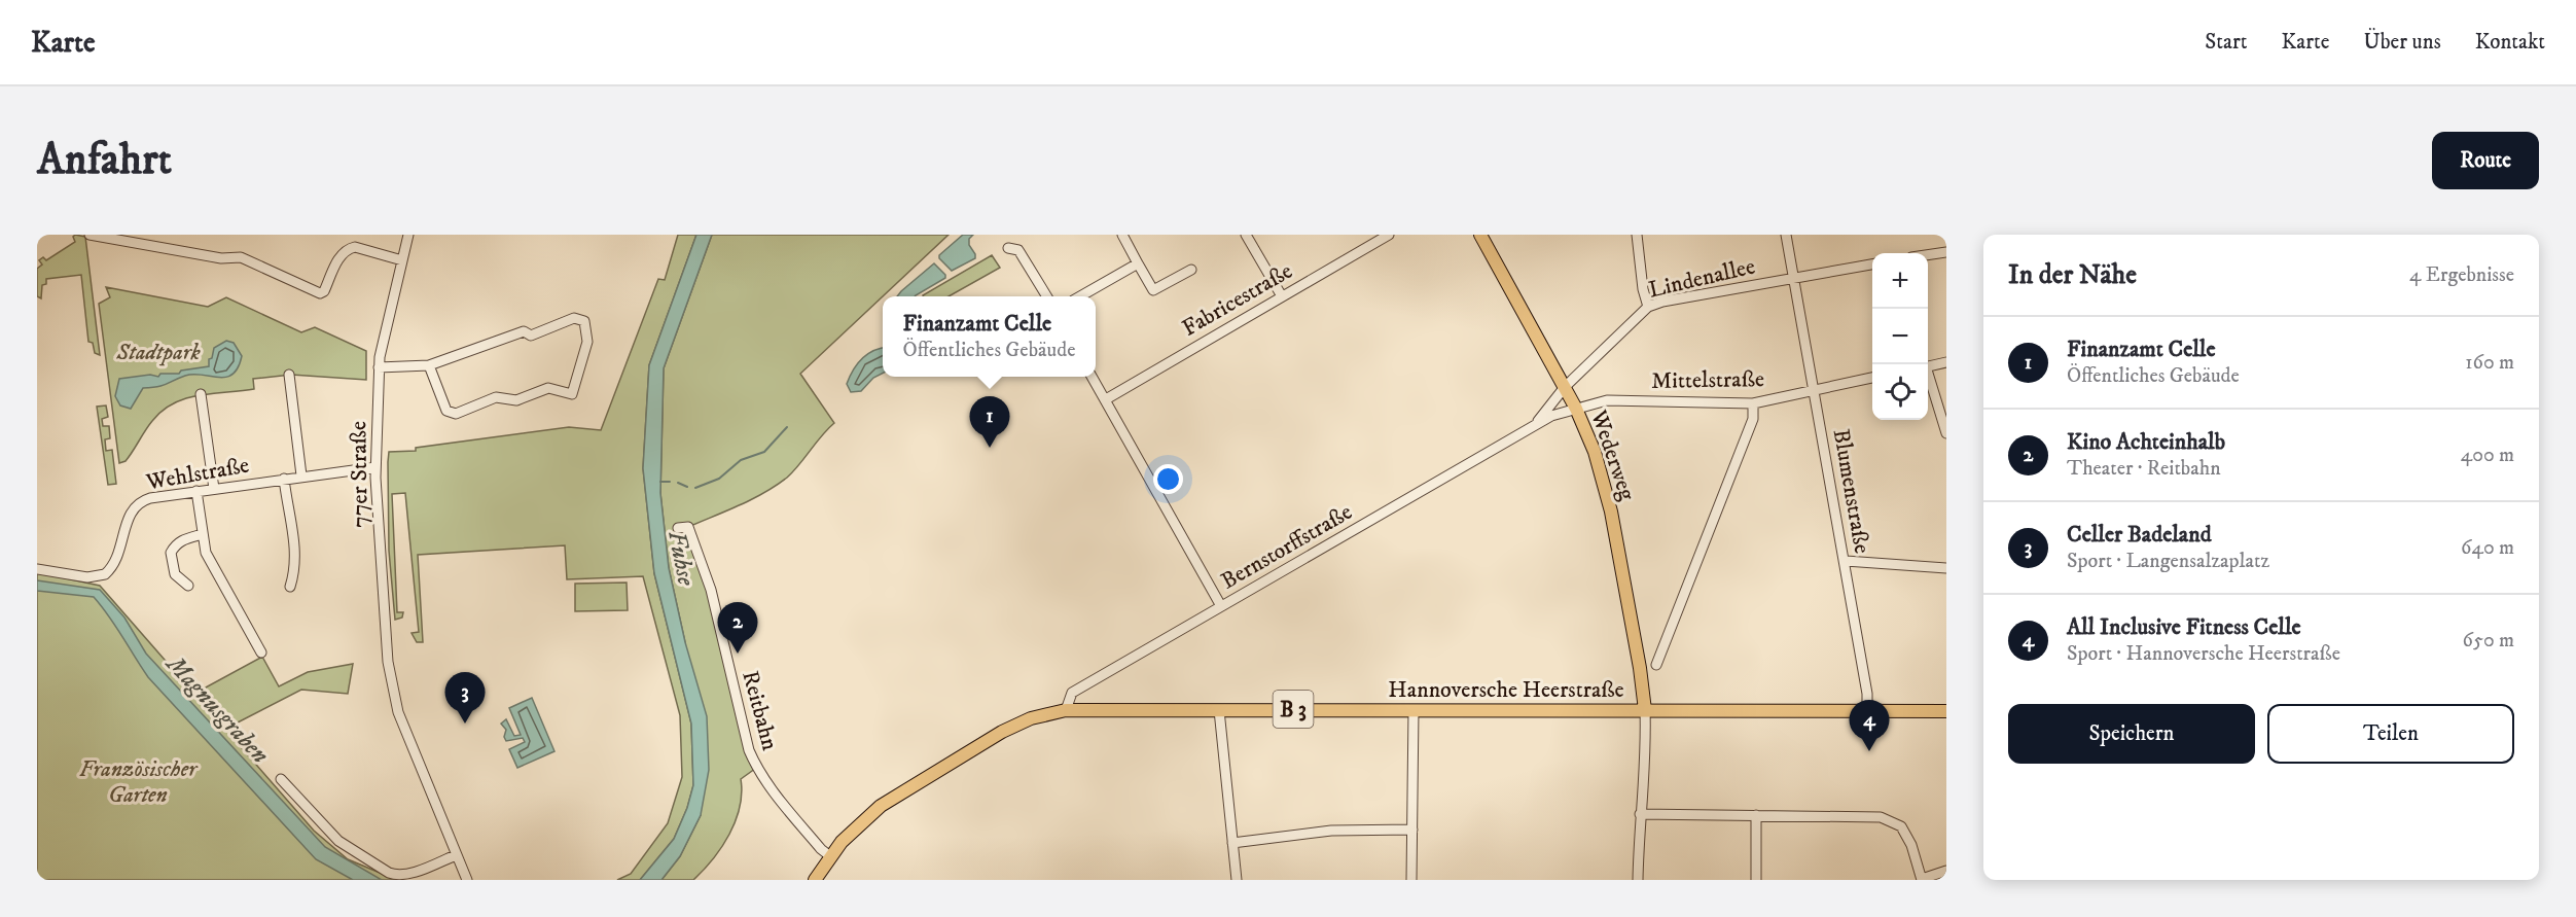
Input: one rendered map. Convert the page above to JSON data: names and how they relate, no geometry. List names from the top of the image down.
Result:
{
  "streets": {
    "main road": ["Wederweg", "Hannoversche Heerstraße", "B 3"],
    "street": [
      "Lindenallee",
      "Fabricestraße",
      "Mittelstraße",
      "Wehlstraße",
      "77er Straße",
      "Blumenstraße",
      "Bernstorffstraße",
      "Reitbahn"
    ]
  },
  "crossings": [
    ["Lindenallee", "Wederweg"],
    ["Lindenallee", "Blumenstraße"],
    ["Lindenallee", "Bernstorffstraße"],
    ["Mittelstraße", "Wederweg"],
    ["Mittelstraße", "Blumenstraße"],
    ["Mittelstraße", "Bernstorffstraße"],
    ["Wederweg", "Bernstorffstraße"],
    ["Wederweg", "Hannoversche Heerstraße"],
    ["Wehlstraße", "77er Straße"],
    ["Blumenstraße", "Hannoversche Heerstraße"],
    ["Bernstorffstraße", "Hannoversche Heerstraße"],
    ["Bernstorffstraße", "B 3"],
    ["Hannoversche Heerstraße", "B 3"],
    ["B 3", "Reitbahn"]
  ],
  "water": ["Fuhse", "Magnusgraben"],
  "parks": ["Stadtpark", "Französischer Garten"],
  "page": {
    "header": "Karte",
    "nav": [
      "Start",
      "Karte",
      "Über uns",
      "Kontakt"
    ],
    "buttons": [
      "Route",
      ["Speichern", "Teilen"]
    ],
    "title": "Anfahrt",
    "heading": ["In der Nähe", "4 Ergebnisse"],
    "map_buttons": ["+", "−"],
    "popup": ["Finanzamt Celle", "Öffentliches Gebäude"],
    "list": [
      {
        "mark": "1",
        "name": "Finanzamt Celle",
        "note": "Öffentliches Gebäude",
        "value": "160 m"
      },
      {
        "mark": "2",
        "name": "Kino Achteinhalb",
        "note": "Theater · Reitbahn",
        "value": "400 m"
      },
      {
        "mark": "3",
        "name": "Celler Badeland",
        "note": "Sport · Langensalzaplatz",
        "value": "640 m"
      },
      {
        "mark": "4",
        "name": "All Inclusive Fitness Celle",
        "note": "Sport · Hannoversche Heerstraße",
        "value": "650 m"
      }
    ],
    "pins": [
      "1",
      "2",
      "3",
      "4"
    ]
  }
}
